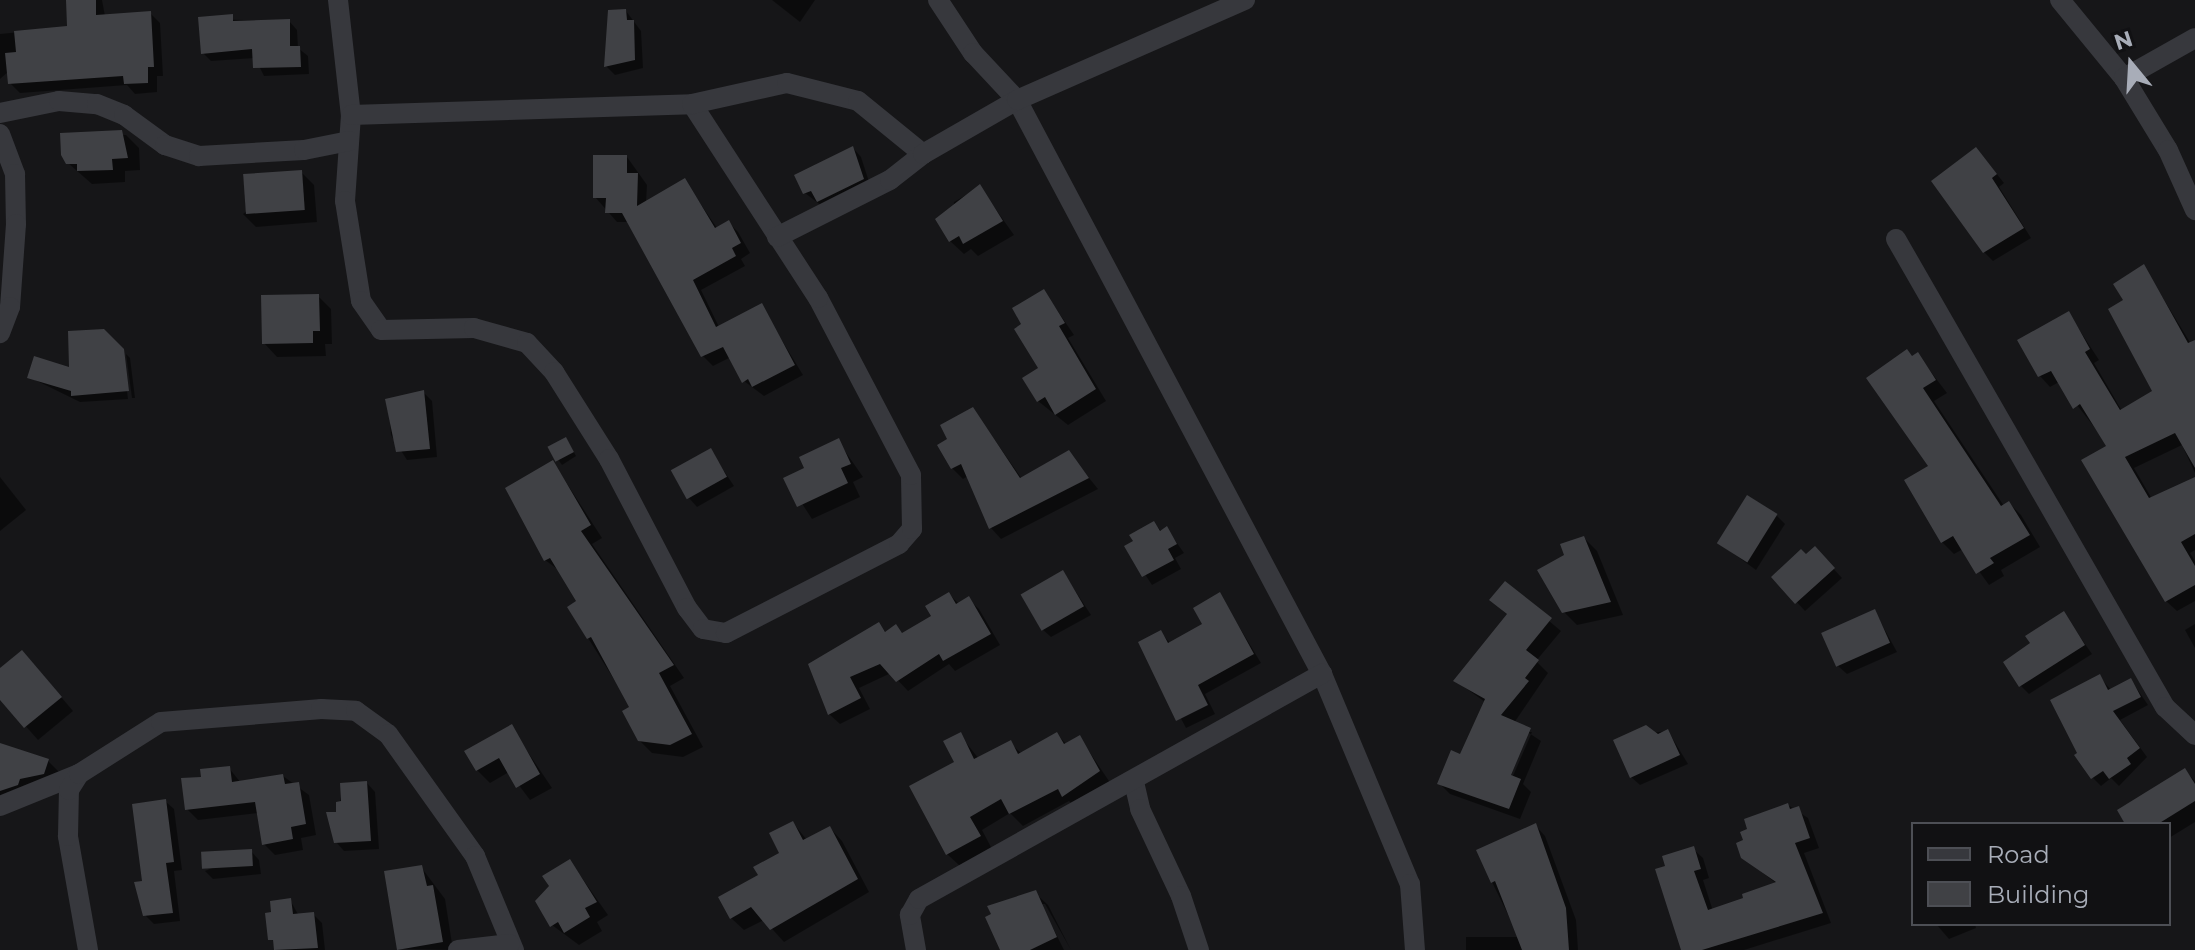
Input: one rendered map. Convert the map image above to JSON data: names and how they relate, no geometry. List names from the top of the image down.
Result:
{
  "legend": ["Road", "Building"],
  "north": "top"
}
